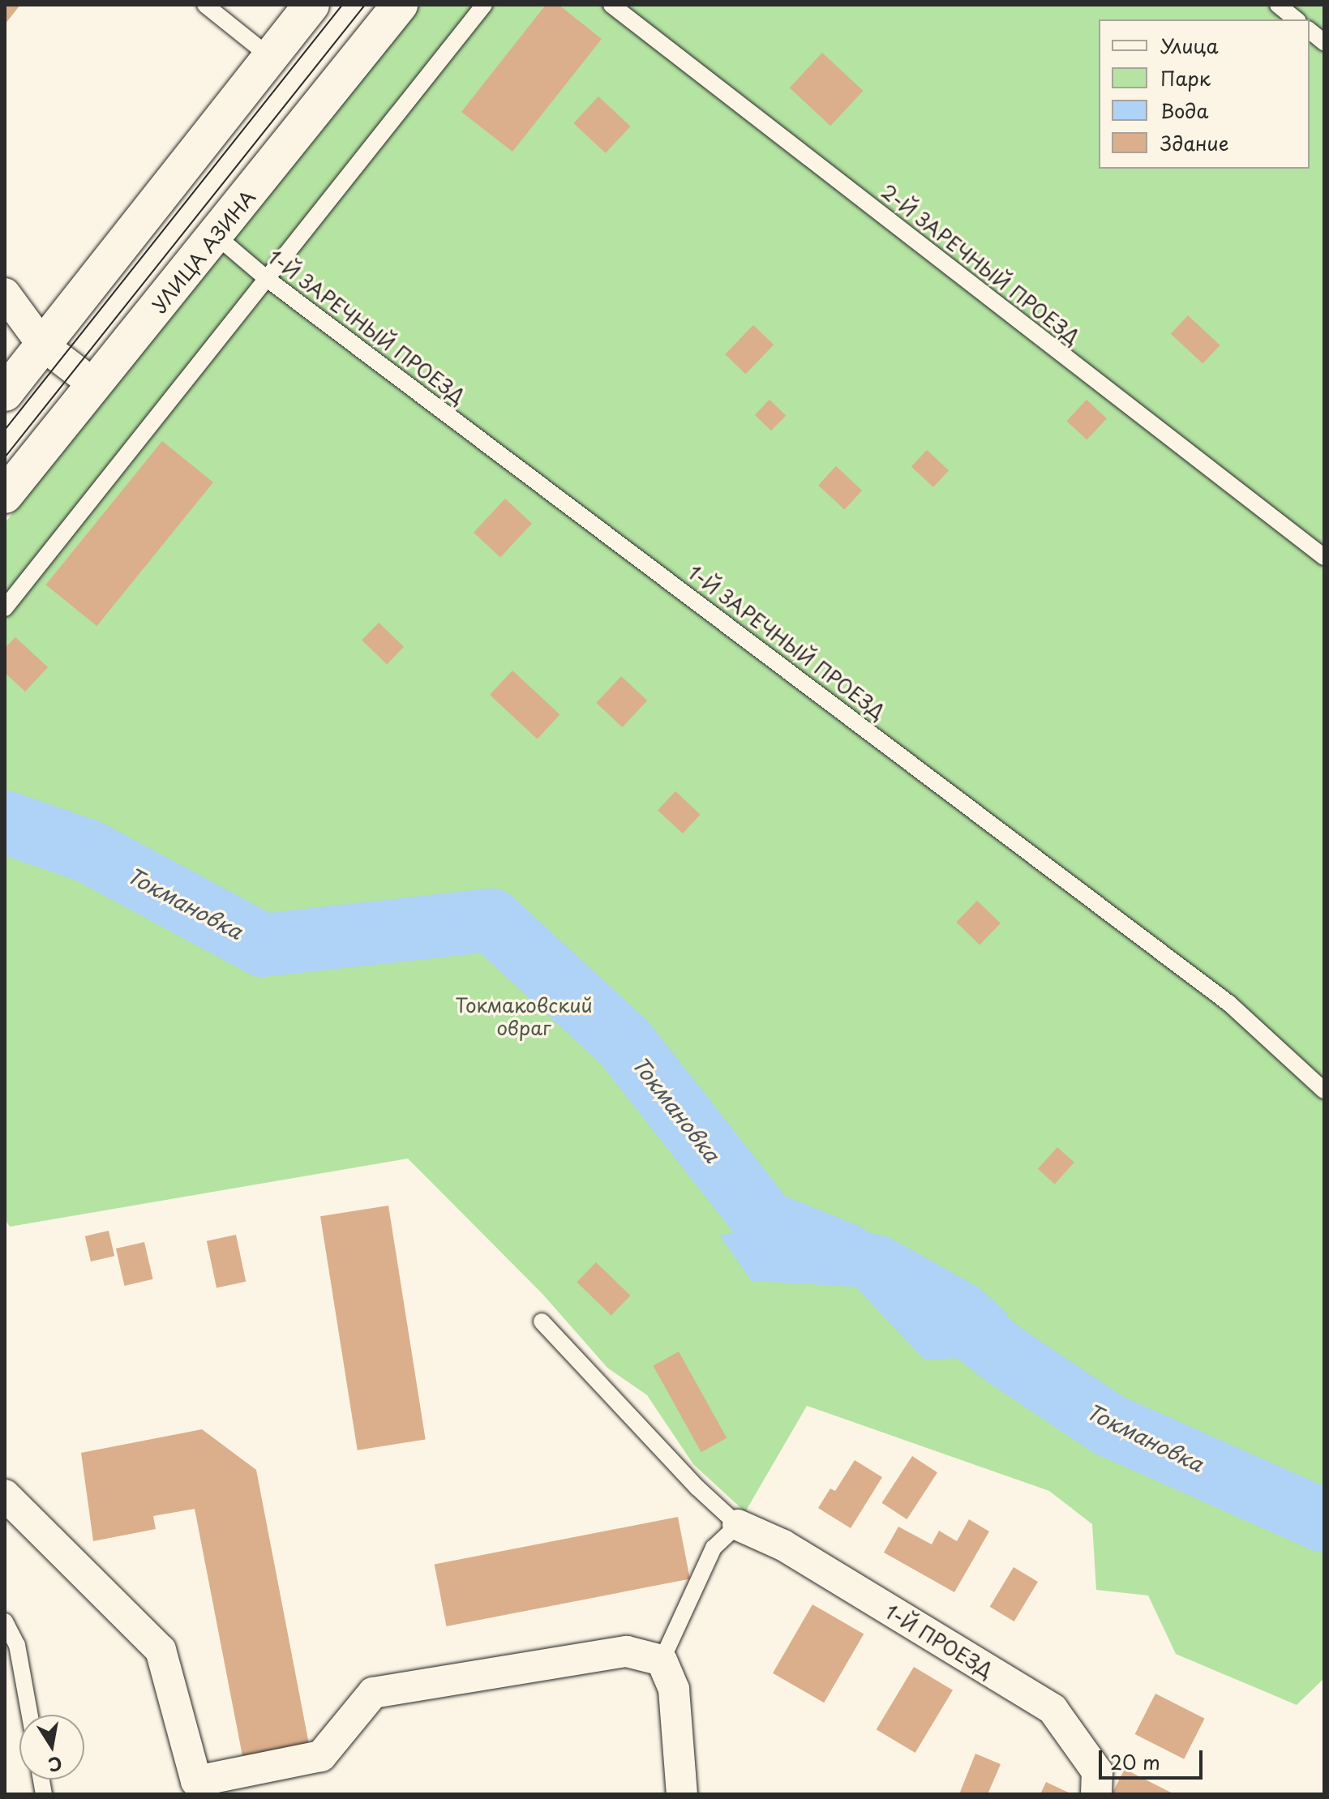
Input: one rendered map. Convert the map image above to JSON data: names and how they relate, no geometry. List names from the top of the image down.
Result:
{
  "streets": {
    "main road": ["УЛИЦА АЗИНА"],
    "street": ["1-Й ПРОЕЗД"],
    "lane": ["2-Й ЗАРЕЧНЫЙ ПРОЕЗД", "1-Й ЗАРЕЧНЫЙ ПРОЕЗД"]
  },
  "crossings": [
    ["УЛИЦА АЗИНА", "1-Й ЗАРЕЧНЫЙ ПРОЕЗД"]
  ],
  "water": ["Токмановка"],
  "parks": ["Токмаковский овраг"],
  "legend": [
    "Улица",
    "Парк",
    "Вода",
    "Здание"
  ],
  "scale_bar": "20 m",
  "north": "bottom"
}
